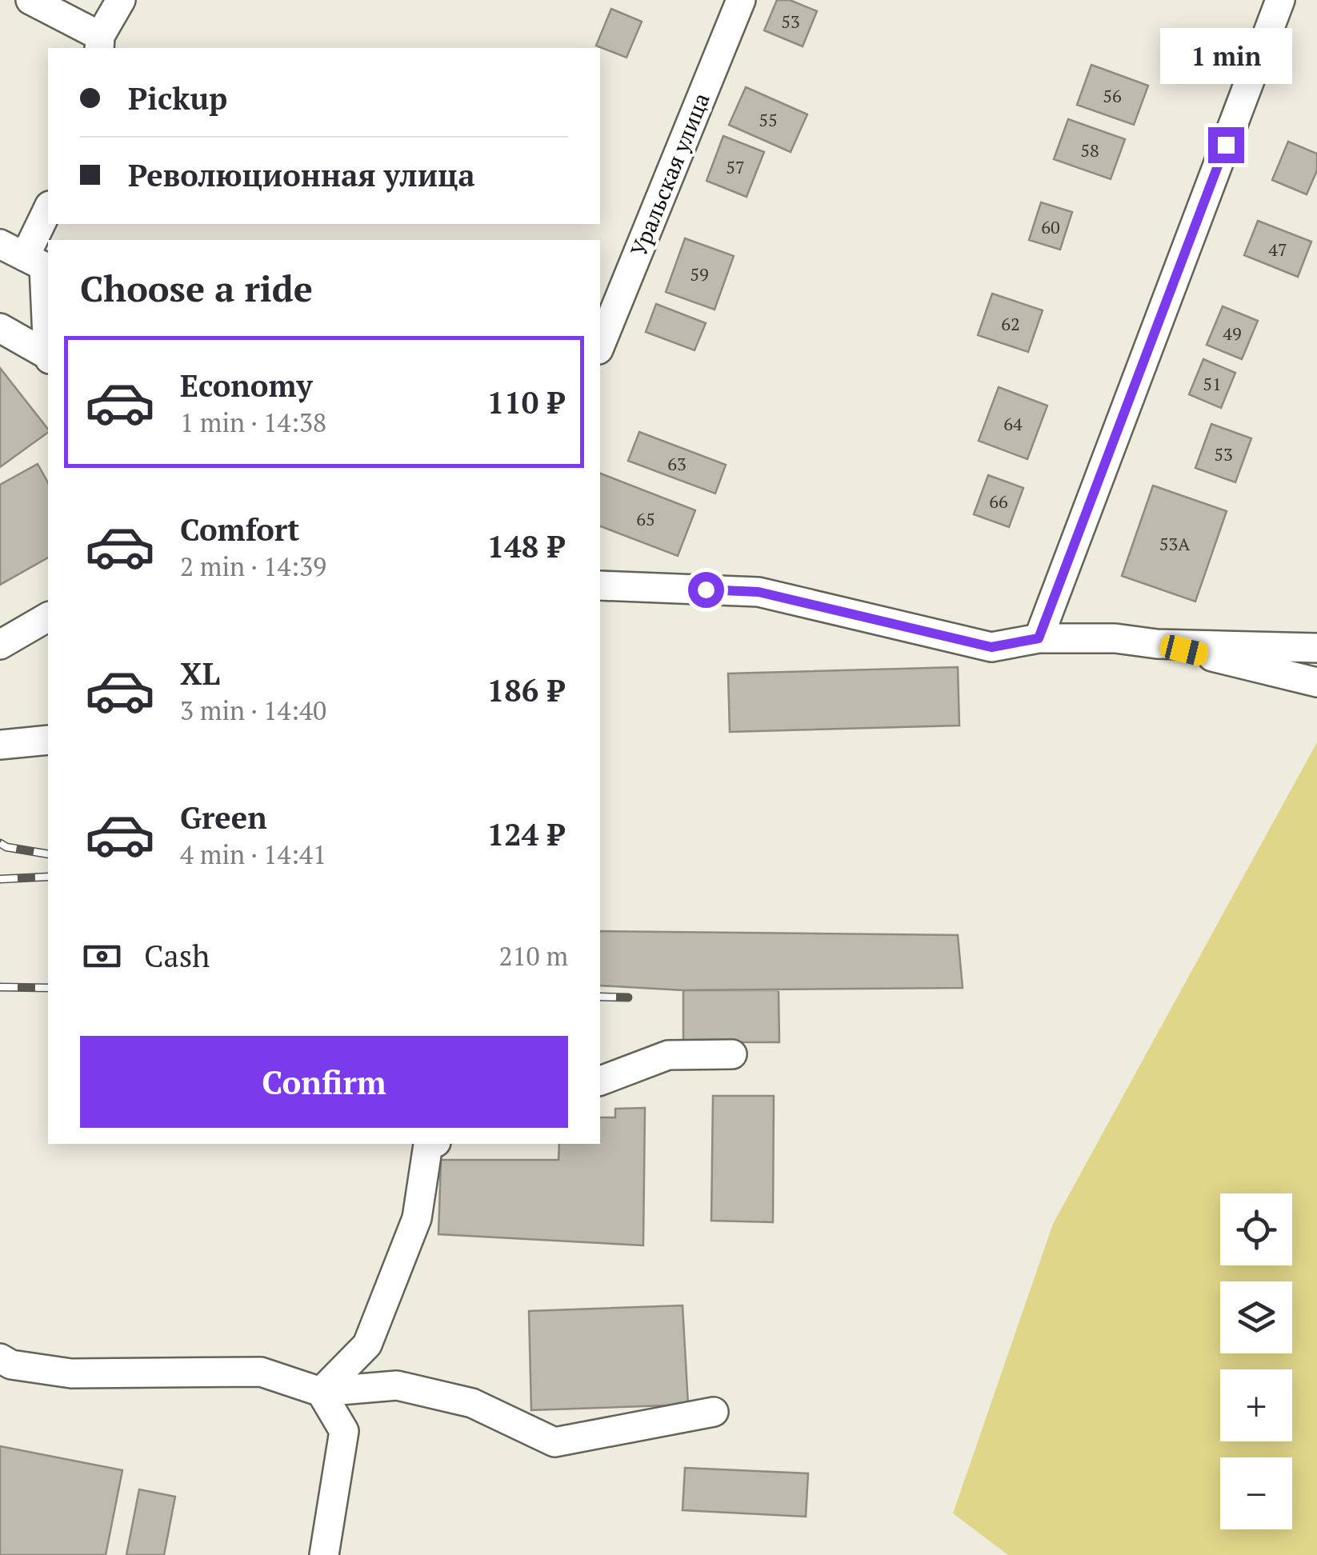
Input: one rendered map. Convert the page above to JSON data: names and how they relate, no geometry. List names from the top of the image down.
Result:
{
  "streets": {
    "street": ["Уральская улица"]
  },
  "house_numbers": [
    "53",
    "56",
    "55",
    "58",
    "57",
    "60",
    "47",
    "59",
    "62",
    "49",
    "51",
    "64",
    "53",
    "63",
    "66",
    "65",
    "53А"
  ],
  "page": {
    "bubble": "1 min",
    "banner": ["Pickup", "Революционная улица"],
    "heading": "Choose a ride",
    "list": [
      {
        "name": "Economy",
        "note": "1 min · 14:38",
        "value": "110 ₽"
      },
      {
        "name": "Comfort",
        "note": "2 min · 14:39",
        "value": "148 ₽"
      },
      {
        "name": "XL",
        "note": "3 min · 14:40",
        "value": "186 ₽"
      },
      {
        "name": "Green",
        "note": "4 min · 14:41",
        "value": "124 ₽"
      }
    ],
    "pay": ["Cash", "210 m"],
    "buttons": "Confirm",
    "map_buttons": ["+", "−"]
  }
}
